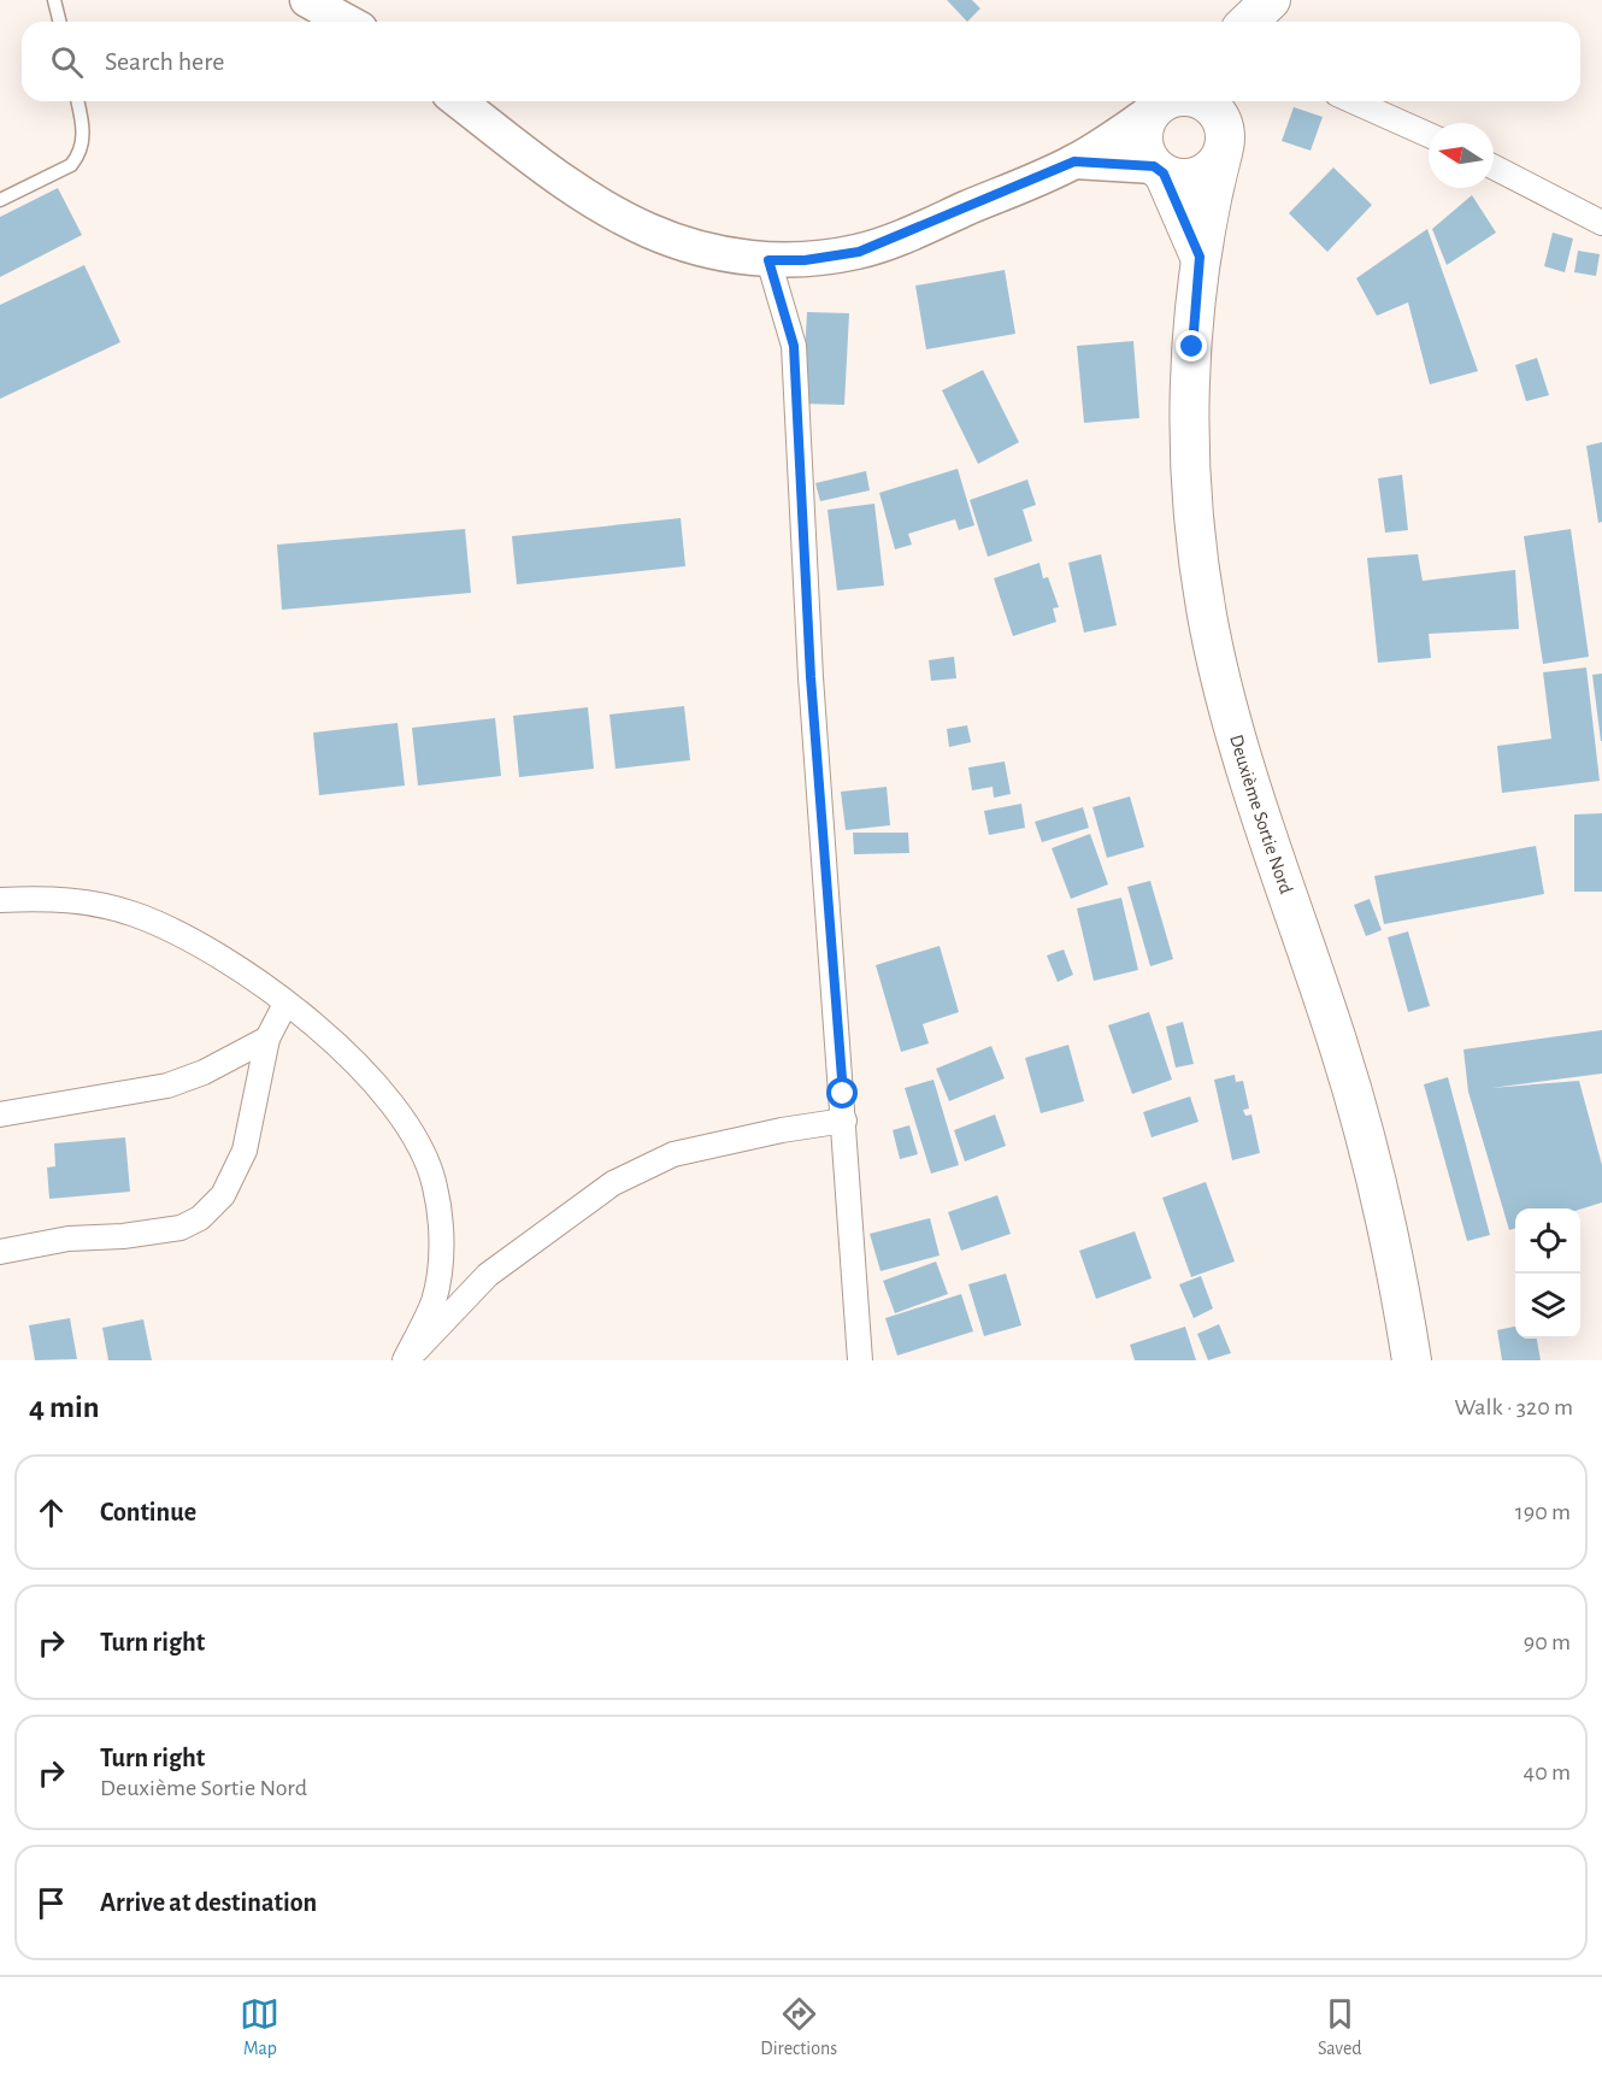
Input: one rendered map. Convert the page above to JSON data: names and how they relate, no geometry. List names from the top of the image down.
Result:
{
  "streets": {
    "main road": ["Deuxième Sortie Nord"]
  },
  "north": "left",
  "page": {
    "search": "Search here",
    "heading": ["4 min", "Walk · 320 m"],
    "list": [
      ["Continue", "190 m"],
      ["Turn right", "90 m"],
      ["Turn right", "Deuxième Sortie Nord", "40 m"],
      "Arrive at destination"
    ],
    "nav": ["Map", "Directions", "Saved"]
  }
}
